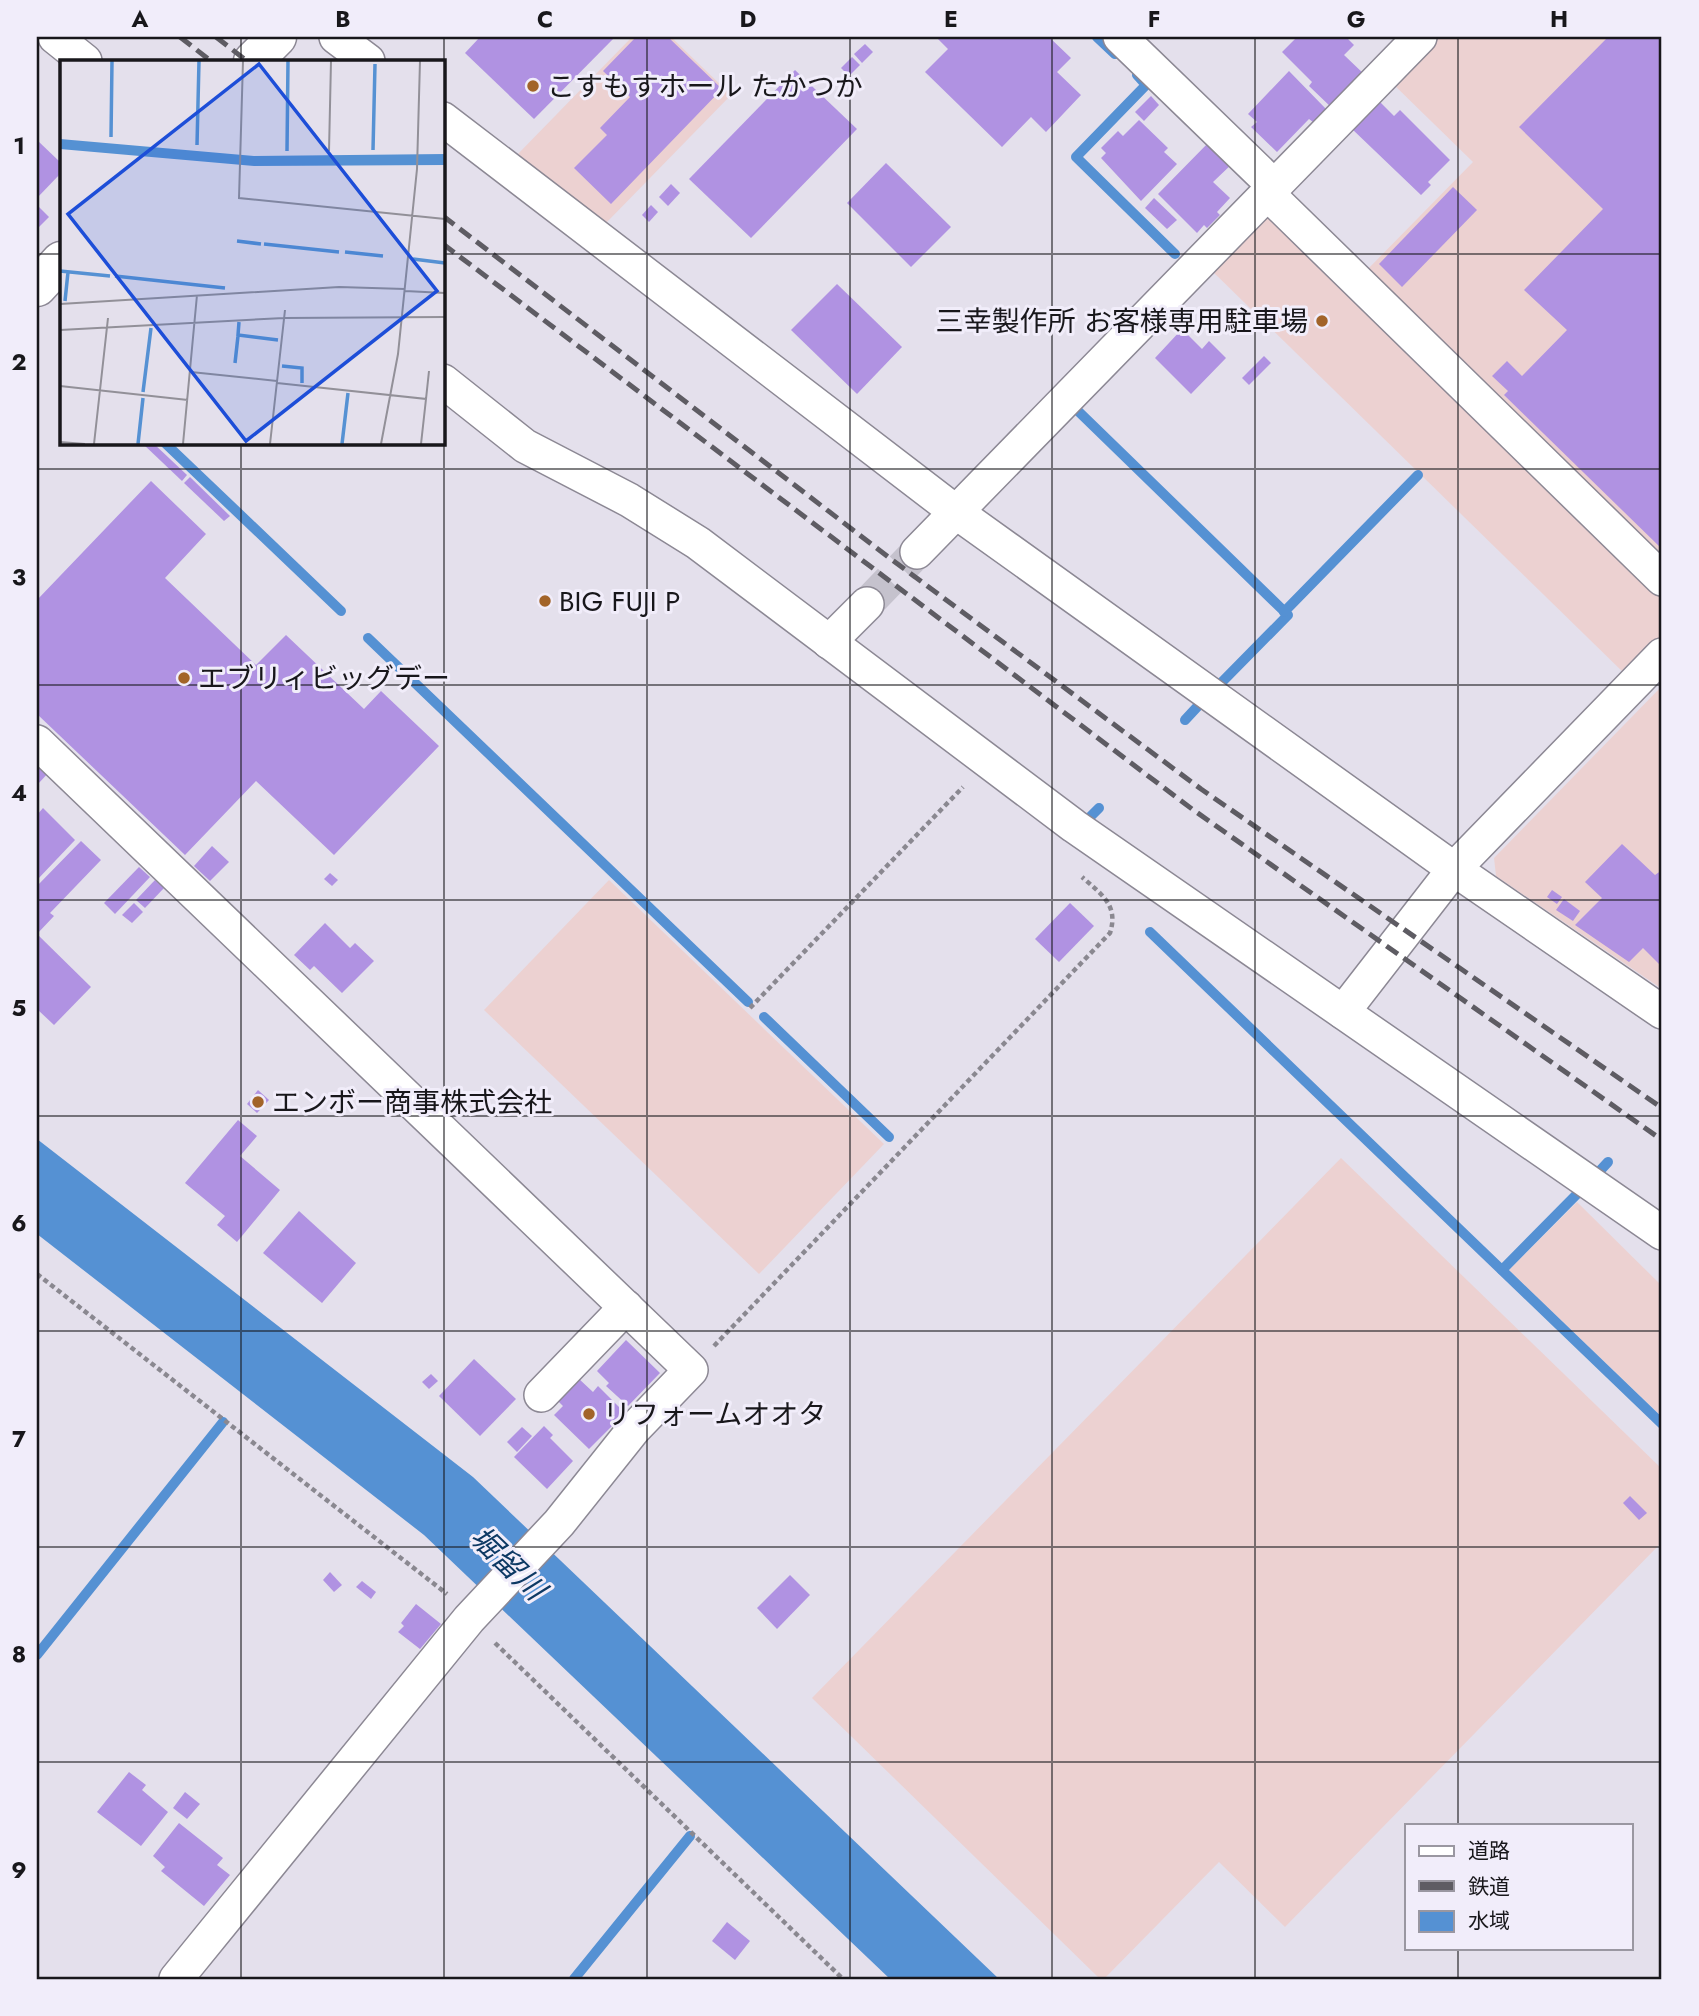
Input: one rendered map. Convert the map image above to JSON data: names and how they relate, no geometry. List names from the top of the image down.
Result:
{
  "water": ["堀留川"],
  "places": [
    "こすもすホール たかつか",
    "三幸製作所 お客様専用駐車場",
    "BIG FUJI P",
    "エブリィビッグデー",
    "エンボー商事株式会社",
    "リフォームオオタ"
  ],
  "legend": ["道路", "鉄道", "水域"],
  "grid": {
    "columns": [
      "A",
      "B",
      "C",
      "D",
      "E",
      "F",
      "G",
      "H"
    ],
    "rows": [
      "1",
      "2",
      "3",
      "4",
      "5",
      "6",
      "7",
      "8",
      "9"
    ]
  }
}
